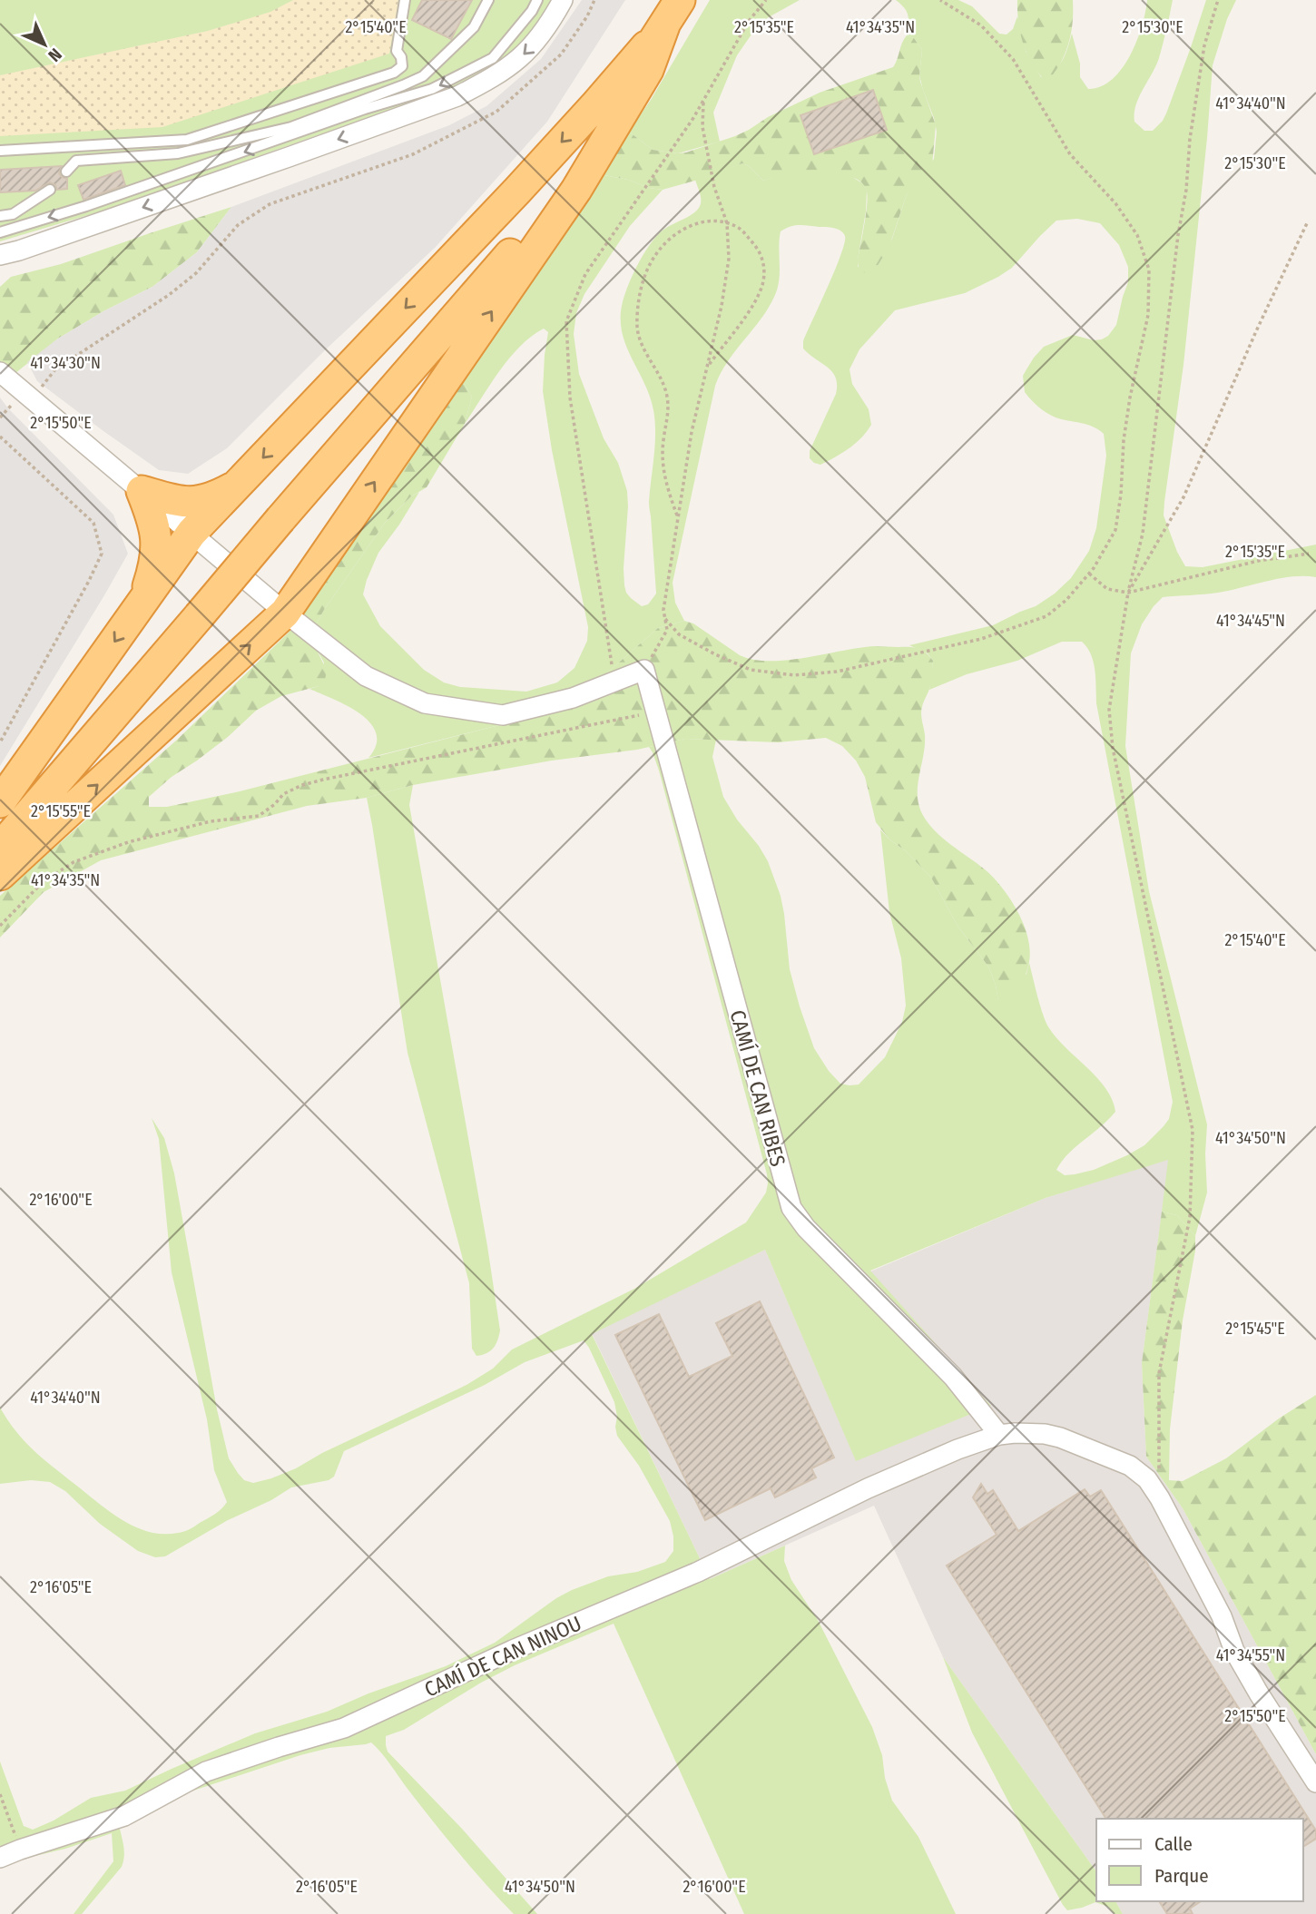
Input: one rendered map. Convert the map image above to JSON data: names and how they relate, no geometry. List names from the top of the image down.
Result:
{
  "streets": {
    "street": ["CAMÍ DE CAN RIBES", "CAMÍ DE CAN NINOU"]
  },
  "crossings": [
    ["CAMÍ DE CAN RIBES", "CAMÍ DE CAN NINOU"]
  ],
  "legend": ["Calle", "Parque"],
  "north": "bottom right",
  "coordinates": [
    "2°15'40\"E",
    "2°15'35\"E",
    "2°15'30\"E",
    "41°34'35\"N",
    "41°34'40\"N",
    "41°34'30\"N",
    "2°15'50\"E",
    "41°34'45\"N",
    "2°15'55\"E",
    "41°34'50\"N",
    "2°16'00\"E",
    "2°15'45\"E",
    "2°16'05\"E",
    "41°34'55\"N"
  ]
}
